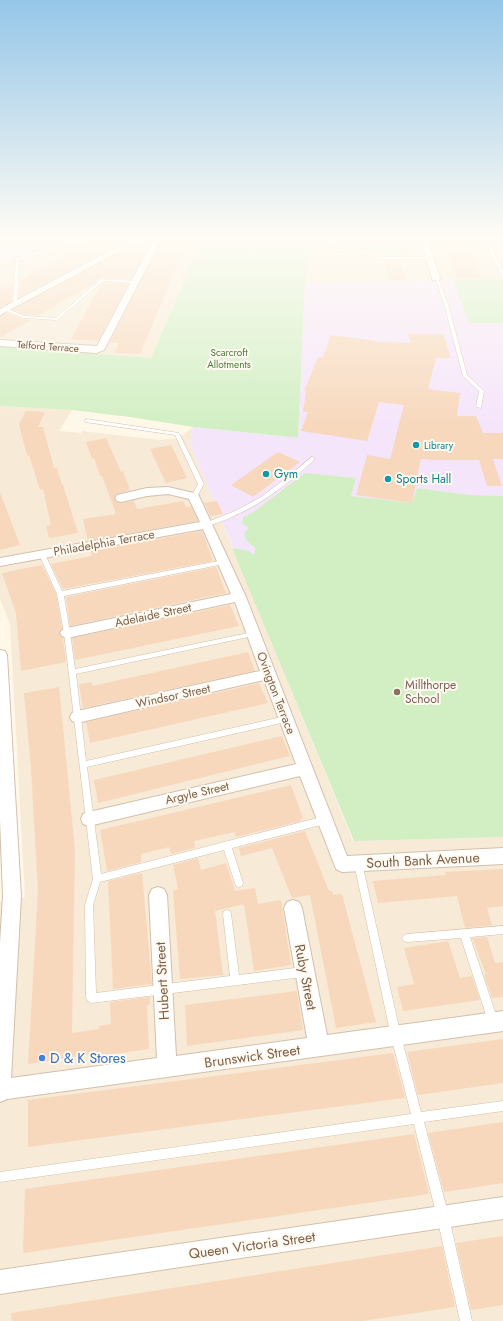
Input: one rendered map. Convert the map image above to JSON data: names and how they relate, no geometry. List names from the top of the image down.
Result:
{
  "streets": {
    "street": [
      "Telford Terrace",
      "Philadelphia Terrace",
      "Adelaide Street",
      "Ovington Terrace",
      "Windsor Street",
      "Argyle Street",
      "South Bank Avenue",
      "Ruby Street",
      "Hubert Street",
      "Brunswick Street",
      "Queen Victoria Street"
    ]
  },
  "crossings": [
    ["Philadelphia Terrace", "Ovington Terrace"],
    ["Adelaide Street", "Ovington Terrace"],
    ["Ovington Terrace", "Windsor Street"],
    ["Ovington Terrace", "Argyle Street"],
    ["Ovington Terrace", "South Bank Avenue"],
    ["Ruby Street", "Brunswick Street"],
    ["Hubert Street", "Brunswick Street"]
  ],
  "parks": ["Scarcroft Allotments"],
  "places": [
    "Library",
    "Gym",
    "Sports Hall",
    "Millthorpe School",
    "D & K Stores"
  ]
}
